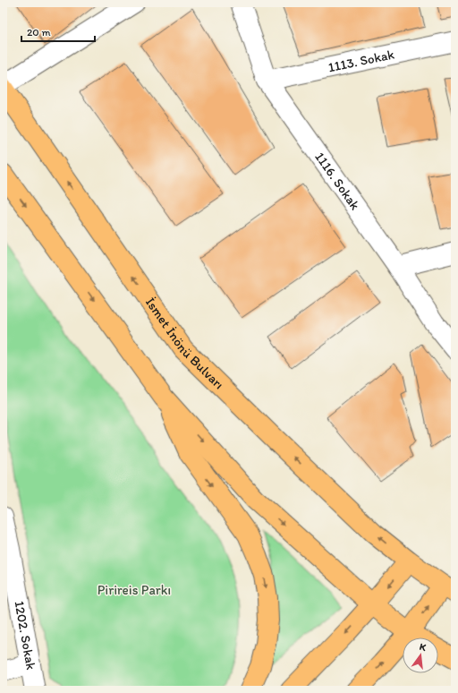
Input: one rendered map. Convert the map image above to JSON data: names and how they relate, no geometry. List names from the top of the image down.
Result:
{
  "streets": {
    "main road": ["İsmet İnönü Bulvarı"],
    "street": ["1113. Sokak", "1116. Sokak", "1202. Sokak"]
  },
  "crossings": [
    ["1113. Sokak", "1116. Sokak"]
  ],
  "parks": ["Pirireis Parkı"],
  "scale_bar": "20 m",
  "north": "top"
}
